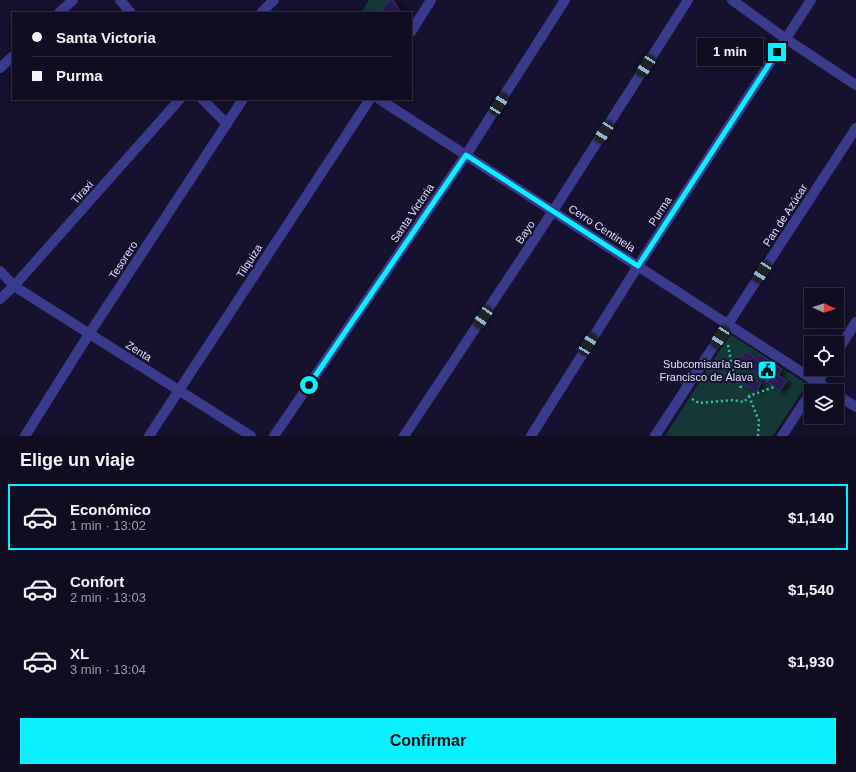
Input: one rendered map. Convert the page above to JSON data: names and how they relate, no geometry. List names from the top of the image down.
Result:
{
  "streets": {
    "street": [
      "Tiraxi",
      "Purma",
      "Santa Victoria",
      "Pan de Azúcar",
      "Cerro Centinela",
      "Bayo",
      "Tesorero",
      "Tilquiza",
      "Zenta"
    ]
  },
  "crossings": [
    ["Tiraxi", "Zenta"],
    ["Purma", "Cerro Centinela"],
    ["Santa Victoria", "Cerro Centinela"],
    ["Pan de Azúcar", "Cerro Centinela"],
    ["Cerro Centinela", "Bayo"],
    ["Tesorero", "Zenta"],
    ["Tilquiza", "Zenta"]
  ],
  "places": {
    "public building": ["Subcomisaría San Francisco de Álava"]
  },
  "north": "right",
  "page": {
    "banner": ["Santa Victoria", "Purma"],
    "bubble": "1 min",
    "heading": "Elige un viaje",
    "list": [
      {
        "name": "Económico",
        "note": "1 min · 13:02",
        "value": "$1,140"
      },
      {
        "name": "Confort",
        "note": "2 min · 13:03",
        "value": "$1,540"
      },
      {
        "name": "XL",
        "note": "3 min · 13:04",
        "value": "$1,930"
      }
    ],
    "buttons": "Confirmar"
  }
}
